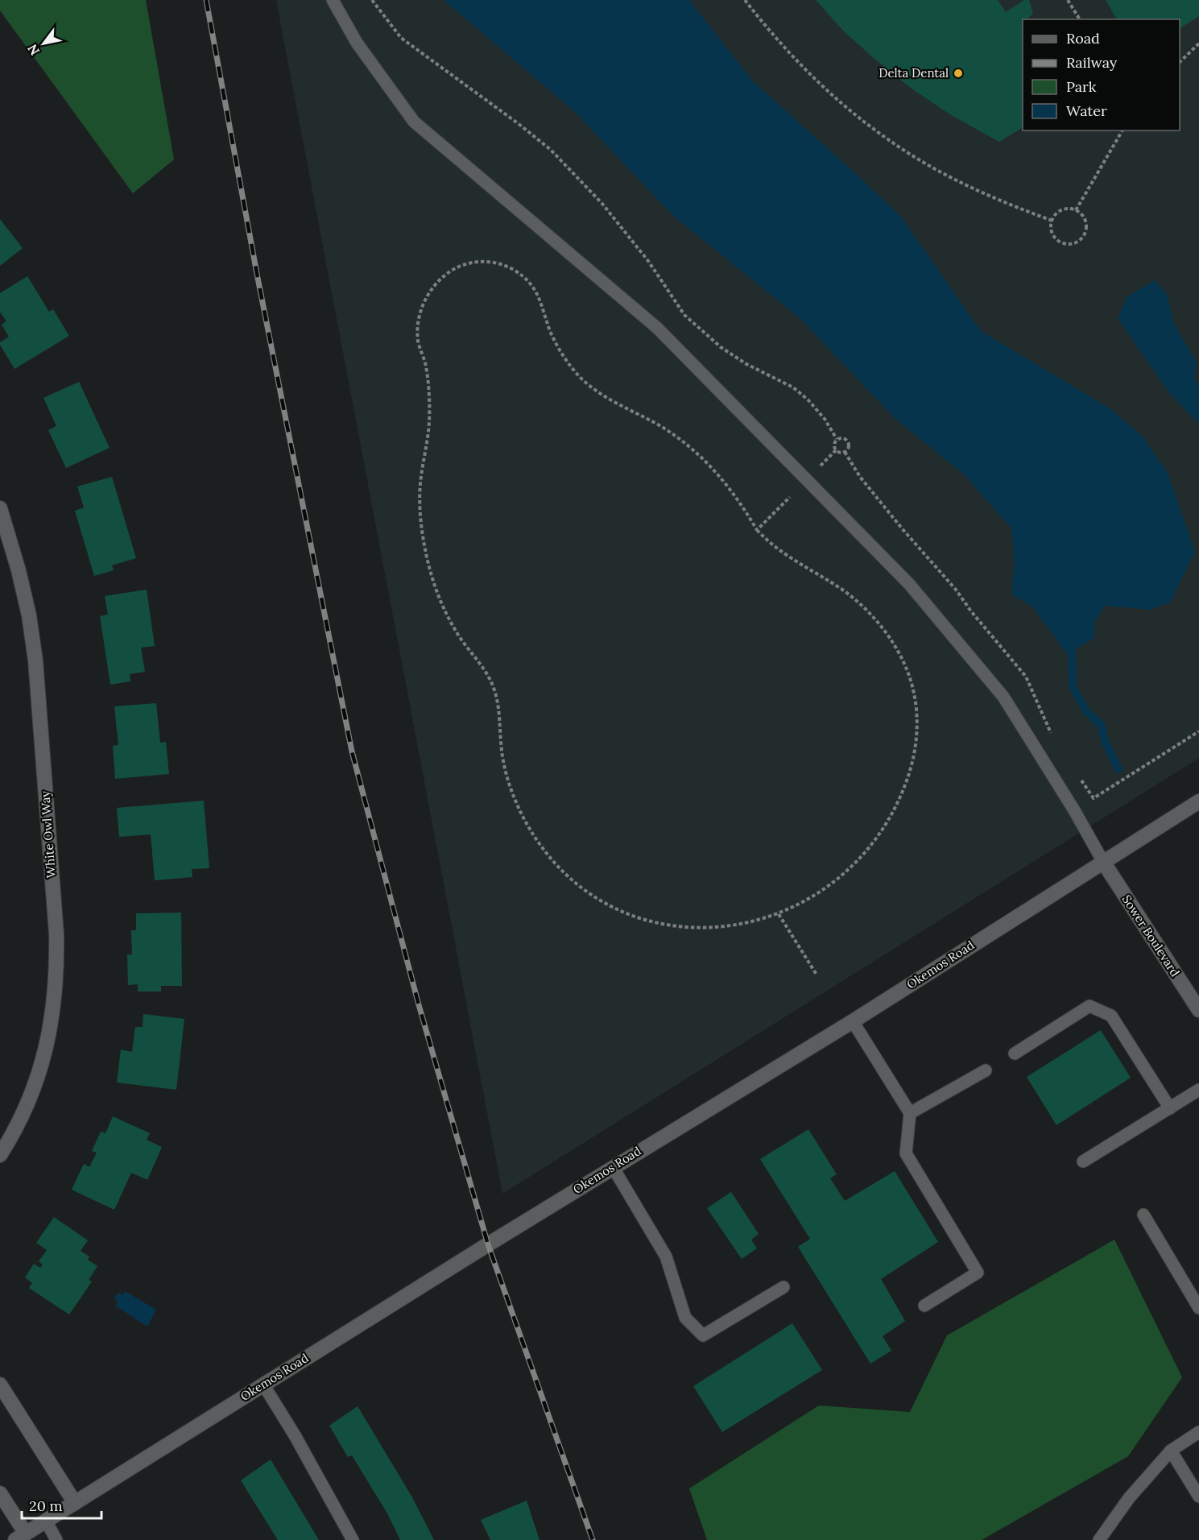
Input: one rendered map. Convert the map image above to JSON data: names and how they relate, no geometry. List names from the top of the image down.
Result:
{
  "streets": {
    "main road": ["White Owl Way", "Sower Boulevard", "Okemos Road"]
  },
  "crossings": [
    ["Sower Boulevard", "Okemos Road"]
  ],
  "places": ["Delta Dental"],
  "legend": [
    "Road",
    "Railway",
    "Park",
    "Water"
  ],
  "scale_bar": "20 m",
  "north": "bottom left"
}
